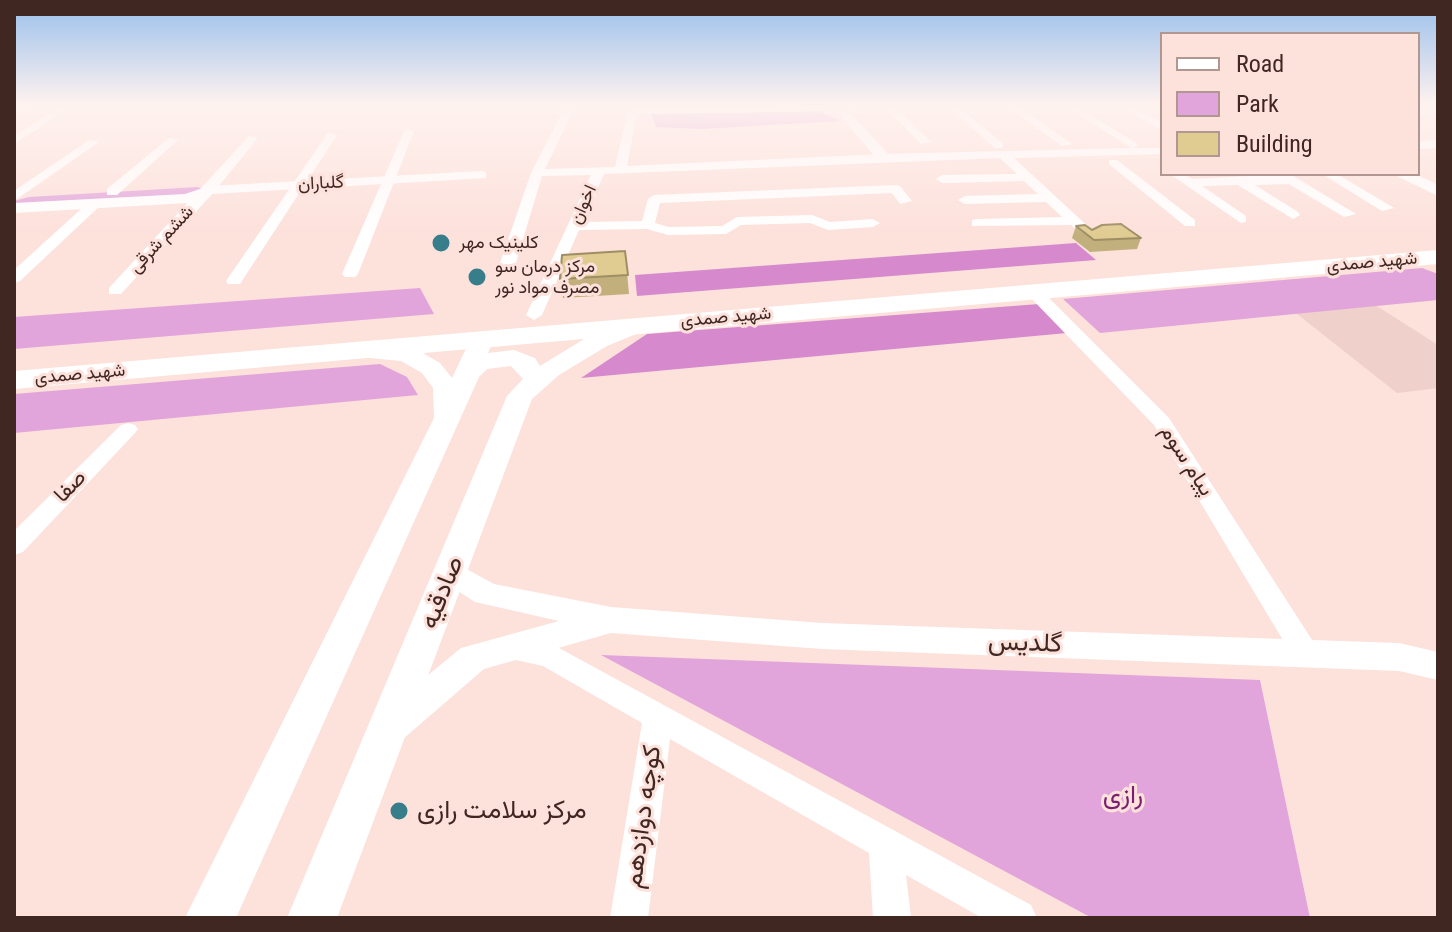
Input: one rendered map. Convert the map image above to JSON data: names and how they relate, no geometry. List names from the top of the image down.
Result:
{
  "streets": {
    "main road": ["شهید صمدی", "صادقیه"],
    "street": [
      "گلباران",
      "اخوان",
      "ششم شرقی",
      "پیام سوم",
      "صفا",
      "گلدیس",
      "کوچه دوازدهم"
    ]
  },
  "crossings": [
    ["گلباران", "ششم شرقی"],
    ["اخوان", "شهید صمدی"],
    ["شهید صمدی", "پیام سوم"],
    ["شهید صمدی", "صادقیه"],
    ["پیام سوم", "گلدیس"]
  ],
  "parks": ["رازی"],
  "places": ["کلینیک مهر", "مرکز درمان سو مصرف مواد نور", "مرکز سلامت رازی"],
  "legend": ["Road", "Park", "Building"]
}
